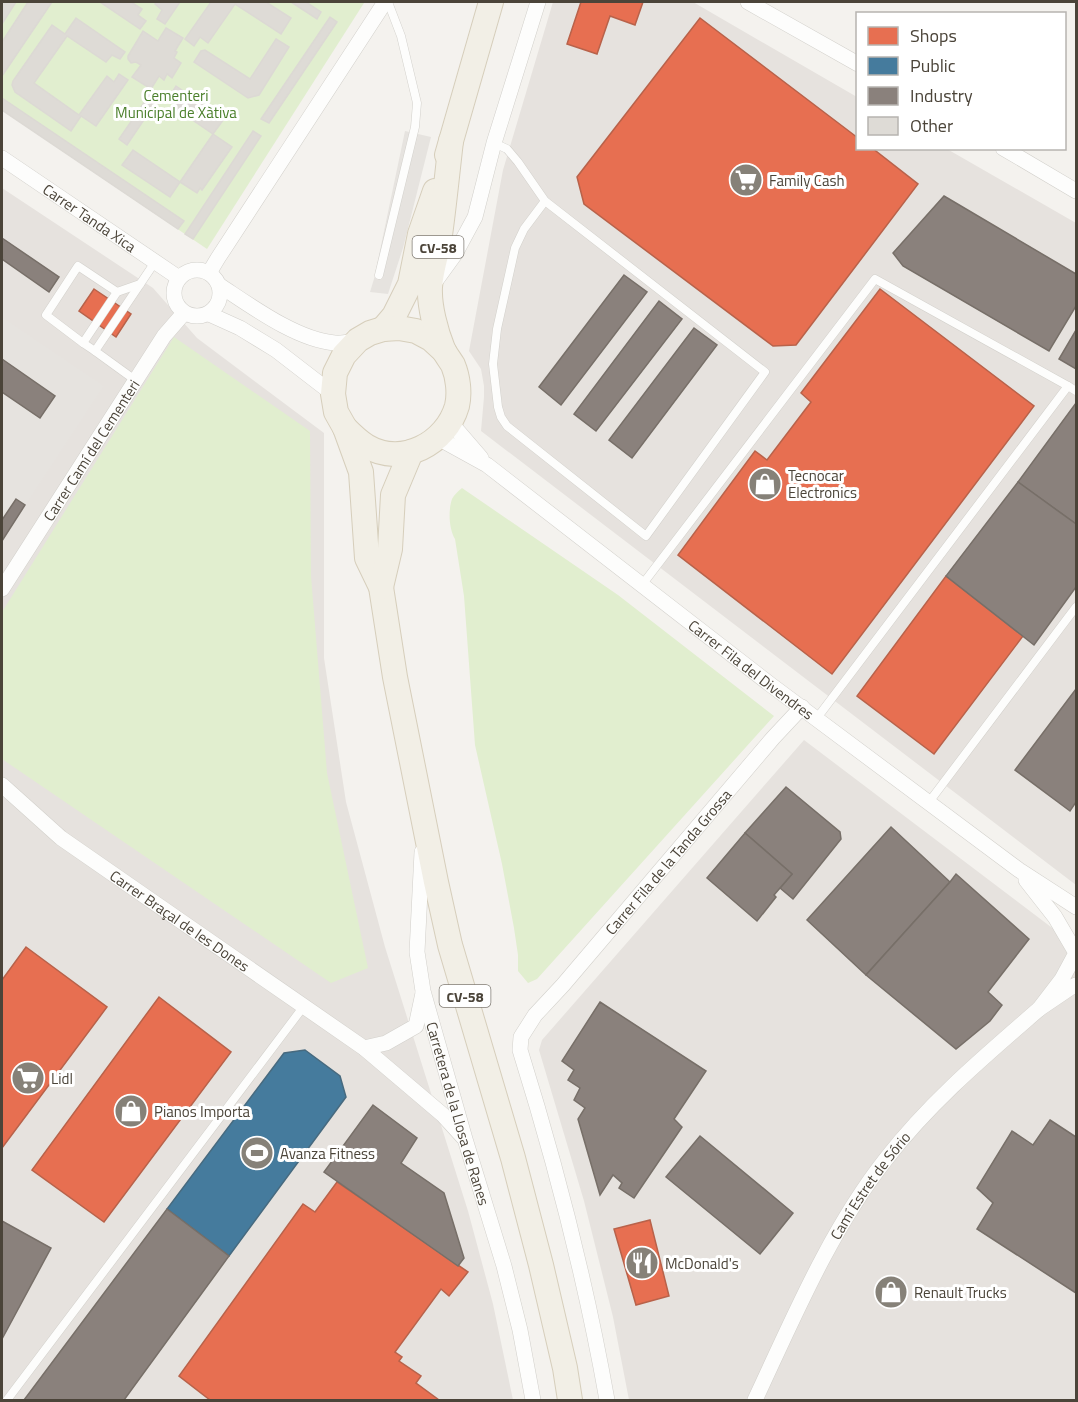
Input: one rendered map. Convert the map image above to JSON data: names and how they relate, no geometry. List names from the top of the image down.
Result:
{
  "streets": {
    "main road": ["CV-58"],
    "street": [
      "Carrer Tanda Xica",
      "Carrer Camí del Cementeri",
      "Carrer Fila del Divendres",
      "Carrer Fila de la Tanda Grossa",
      "Carrer Braçal de les Dones",
      "Carretera de la Llosa de Ranes",
      "Camí Estret de Sório"
    ]
  },
  "crossings": [
    ["Carrer Tanda Xica", "Carrer Camí del Cementeri"],
    ["CV-58", "Carrer Fila del Divendres"],
    ["CV-58", "Carretera de la Llosa de Ranes"],
    ["Carrer Fila del Divendres", "Carrer Fila de la Tanda Grossa"],
    ["Carrer Fila del Divendres", "Camí Estret de Sório"],
    ["Carrer Braçal de les Dones", "Carretera de la Llosa de Ranes"]
  ],
  "parks": ["Cementeri Municipal de Xàtiva"],
  "places": {
    "supermarket": ["Family Cash", "Lidl"],
    "shop": ["Tecnocar Electronics", "Pianos Importa", "Renault Trucks"],
    "sports": ["Avanza Fitness"],
    "restaurant": ["McDonald's"]
  },
  "legend": [
    "Shops",
    "Public",
    "Industry",
    "Other"
  ]
}
